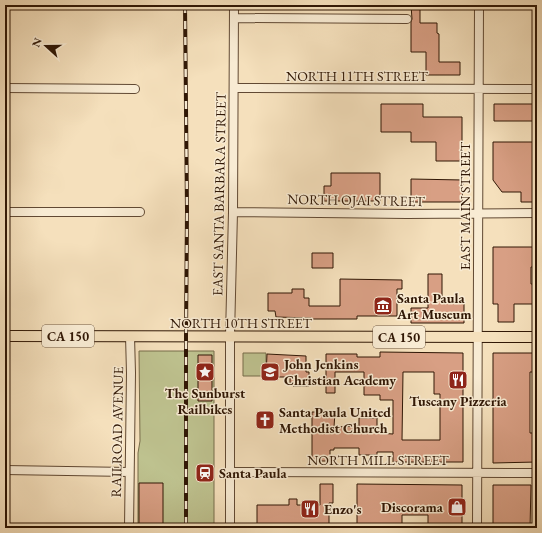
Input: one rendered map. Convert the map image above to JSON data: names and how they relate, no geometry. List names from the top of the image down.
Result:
{
  "streets": {
    "main road": ["NORTH 10TH STREET", "CA 150"],
    "street": [
      "NORTH 11TH STREET",
      "EAST SANTA BARBARA STREET",
      "NORTH OJAI STREET",
      "EAST MAIN STREET",
      "RAILROAD AVENUE",
      "NORTH MILL STREET"
    ]
  },
  "crossings": [
    ["NORTH 11TH STREET", "EAST SANTA BARBARA STREET"],
    ["NORTH 11TH STREET", "EAST MAIN STREET"],
    ["EAST SANTA BARBARA STREET", "NORTH OJAI STREET"],
    ["EAST SANTA BARBARA STREET", "NORTH 10TH STREET"],
    ["EAST SANTA BARBARA STREET", "NORTH MILL STREET"],
    ["NORTH OJAI STREET", "EAST MAIN STREET"],
    ["EAST MAIN STREET", "NORTH 10TH STREET"],
    ["EAST MAIN STREET", "CA 150"],
    ["EAST MAIN STREET", "NORTH MILL STREET"],
    ["NORTH 10TH STREET", "CA 150"],
    ["NORTH 10TH STREET", "RAILROAD AVENUE"]
  ],
  "places": {
    "museum": ["Santa Paula Art Museum"],
    "place": ["The Sunburst Railbikes"],
    "school or university": ["John Jenkins Christian Academy"],
    "restaurant": ["Tuscany Pizzeria", "Enzo's"],
    "church": ["Santa Paula United Methodist Church"],
    "station": ["Santa Paula"],
    "shop": ["Discorama"]
  },
  "north": "left"
}
